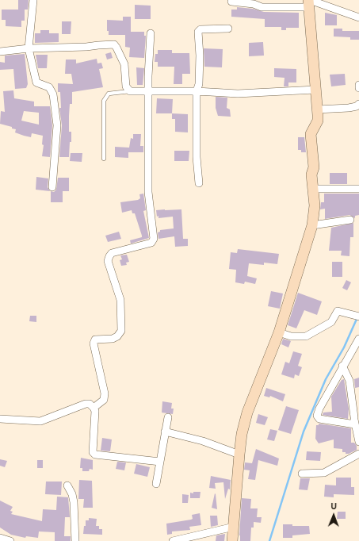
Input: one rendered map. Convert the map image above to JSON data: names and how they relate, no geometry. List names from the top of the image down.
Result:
{
  "north": "top"
}
